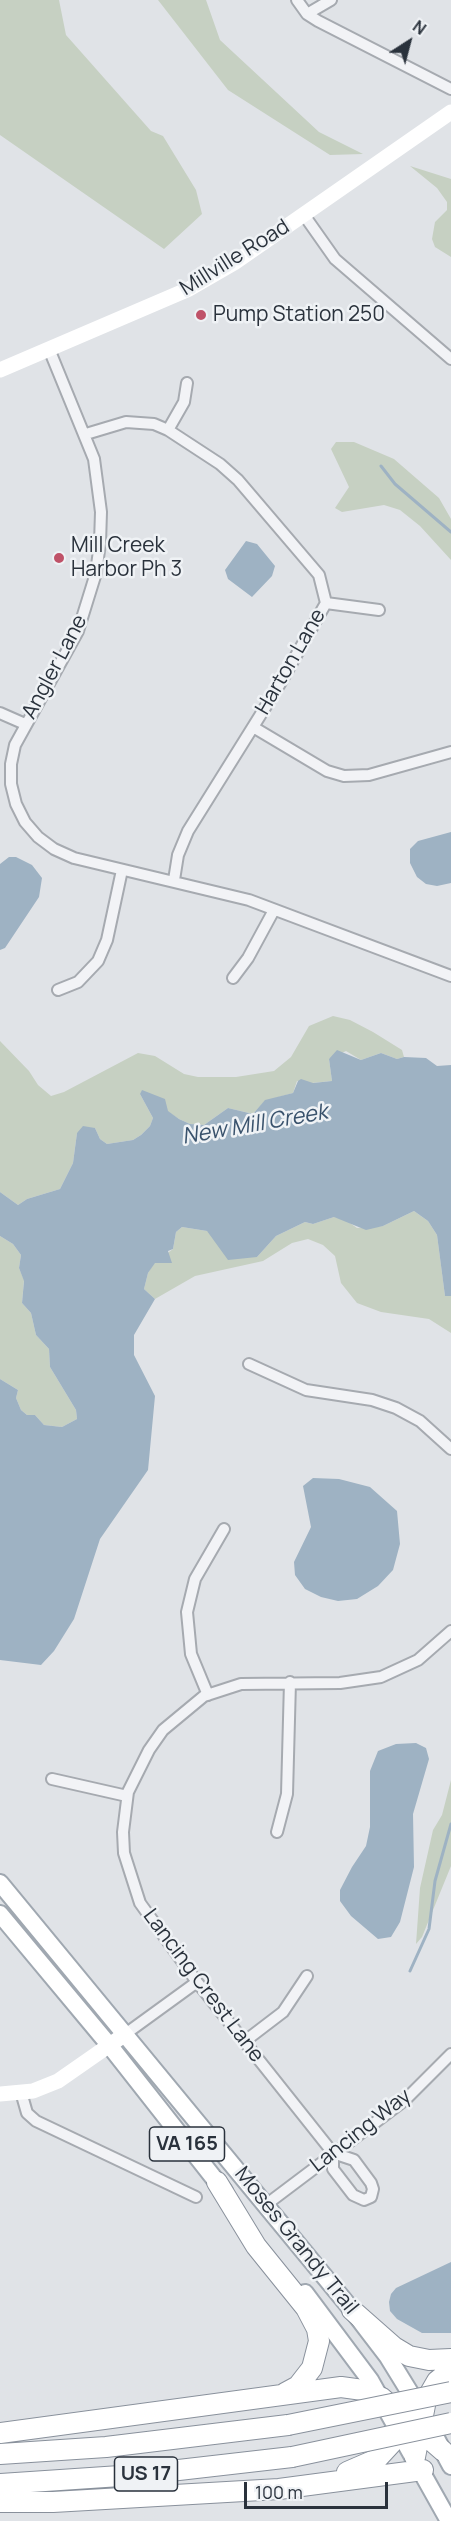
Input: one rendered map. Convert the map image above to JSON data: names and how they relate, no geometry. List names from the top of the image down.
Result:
{
  "streets": {
    "highway": ["US 17"],
    "main road": ["VA 165", "Moses Grandy Trail"],
    "street": [
      "Millville Road",
      "Harton Lane",
      "Angler Lane",
      "Lancing Crest Lane",
      "Lancing Way"
    ]
  },
  "crossings": [
    ["Millville Road", "Angler Lane"],
    ["Harton Lane", "Angler Lane"],
    ["Lancing Crest Lane", "Lancing Way"],
    ["Lancing Way", "Moses Grandy Trail"]
  ],
  "water": ["New Mill Creek"],
  "places": ["Pump Station 250", "Mill Creek Harbor Ph 3"],
  "scale_bar": "100 m",
  "north": "top right"
}
